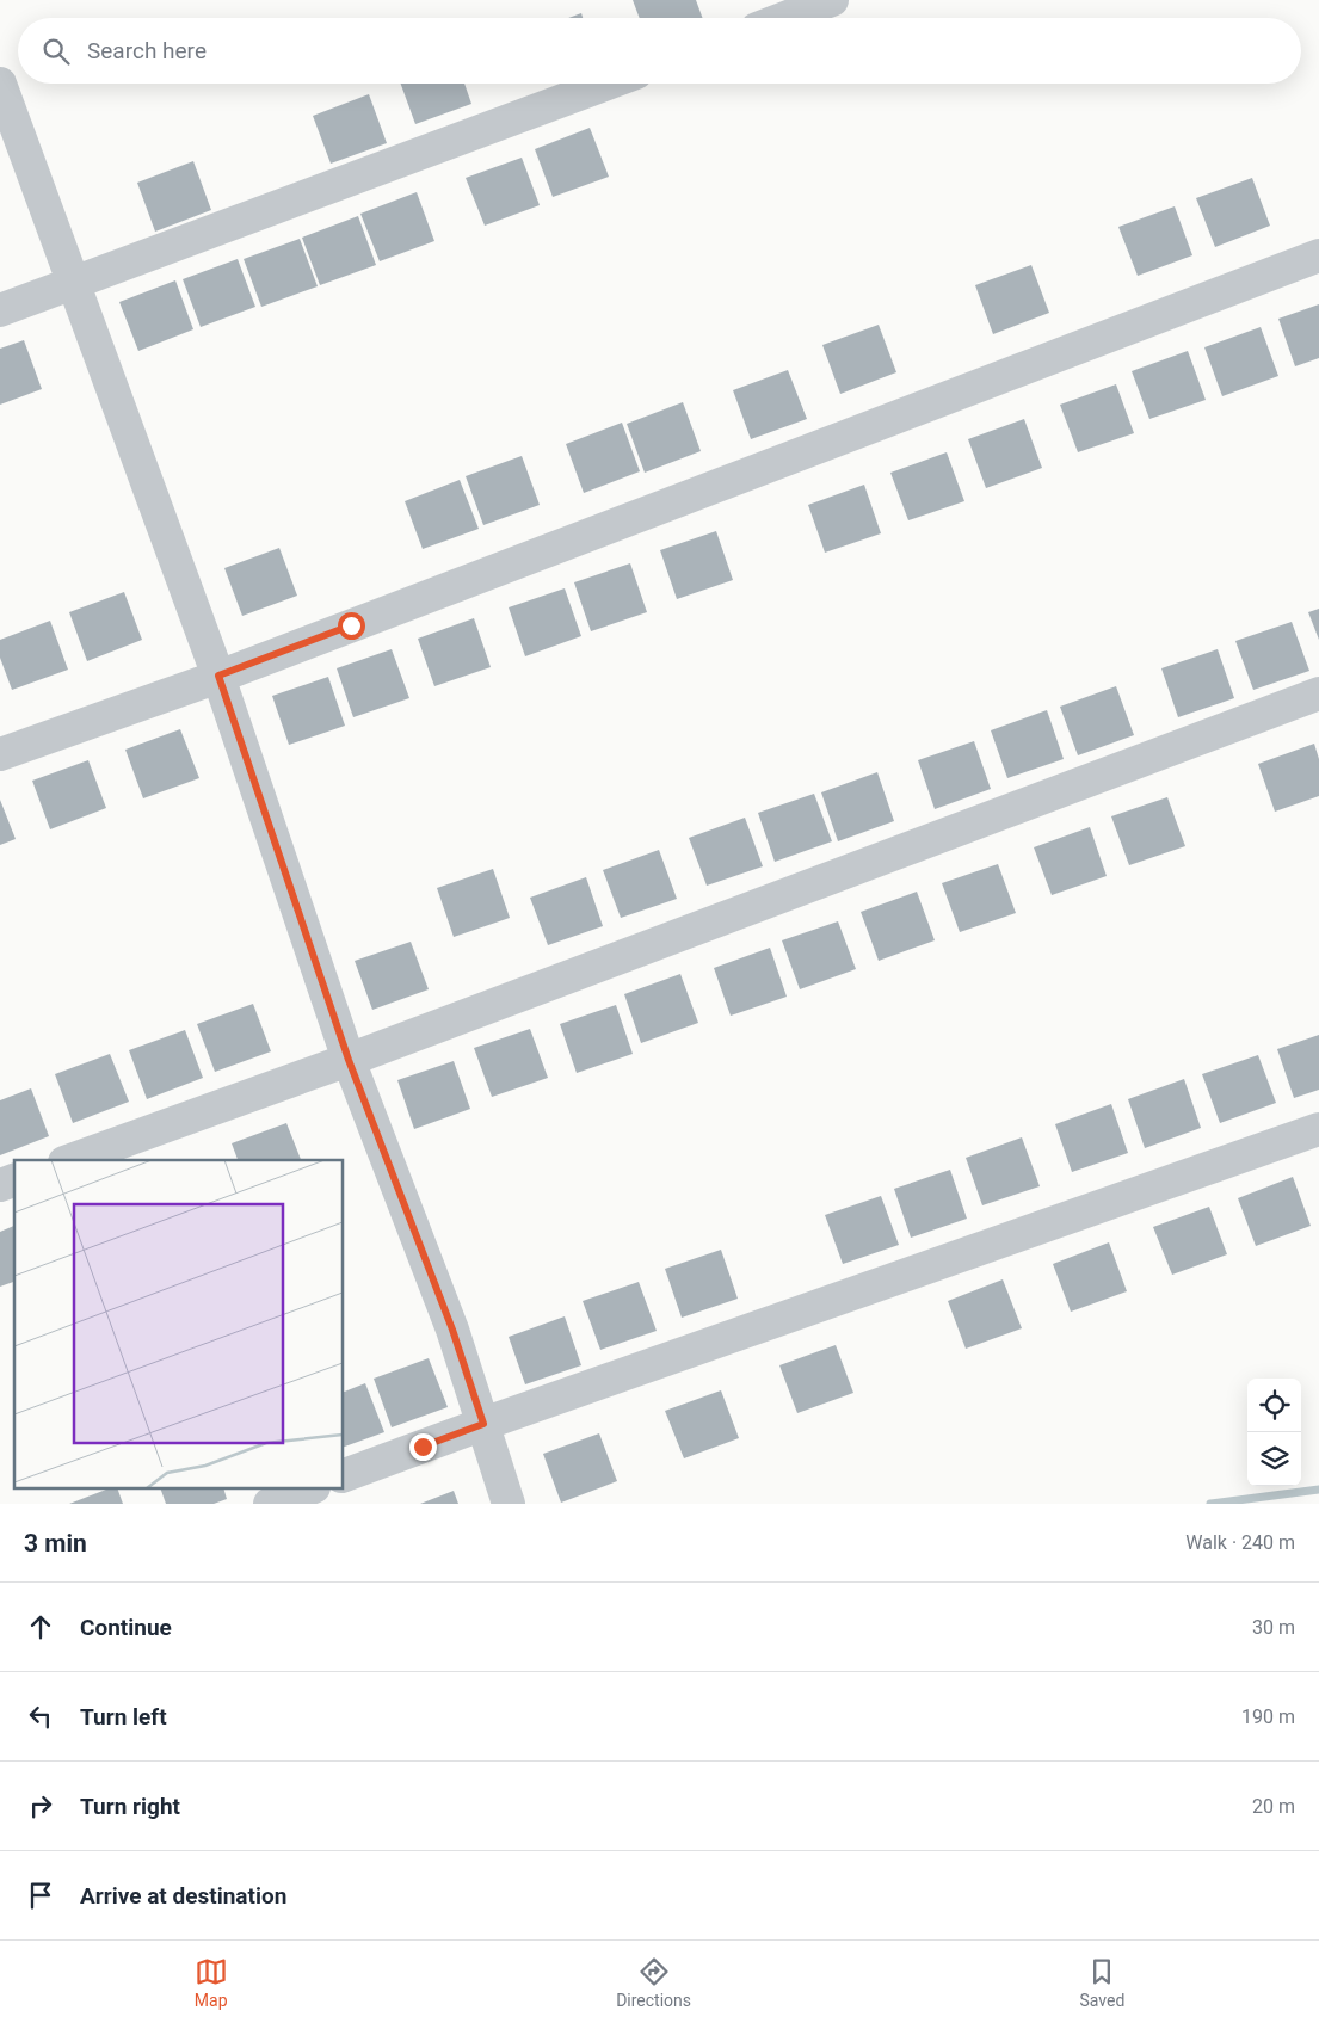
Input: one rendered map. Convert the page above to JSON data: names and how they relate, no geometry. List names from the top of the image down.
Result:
{
  "page": {
    "search": "Search here",
    "heading": ["3 min", "Walk · 240 m"],
    "list": [
      ["Continue", "30 m"],
      ["Turn left", "190 m"],
      ["Turn right", "20 m"],
      "Arrive at destination"
    ],
    "nav": ["Map", "Directions", "Saved"]
  }
}
